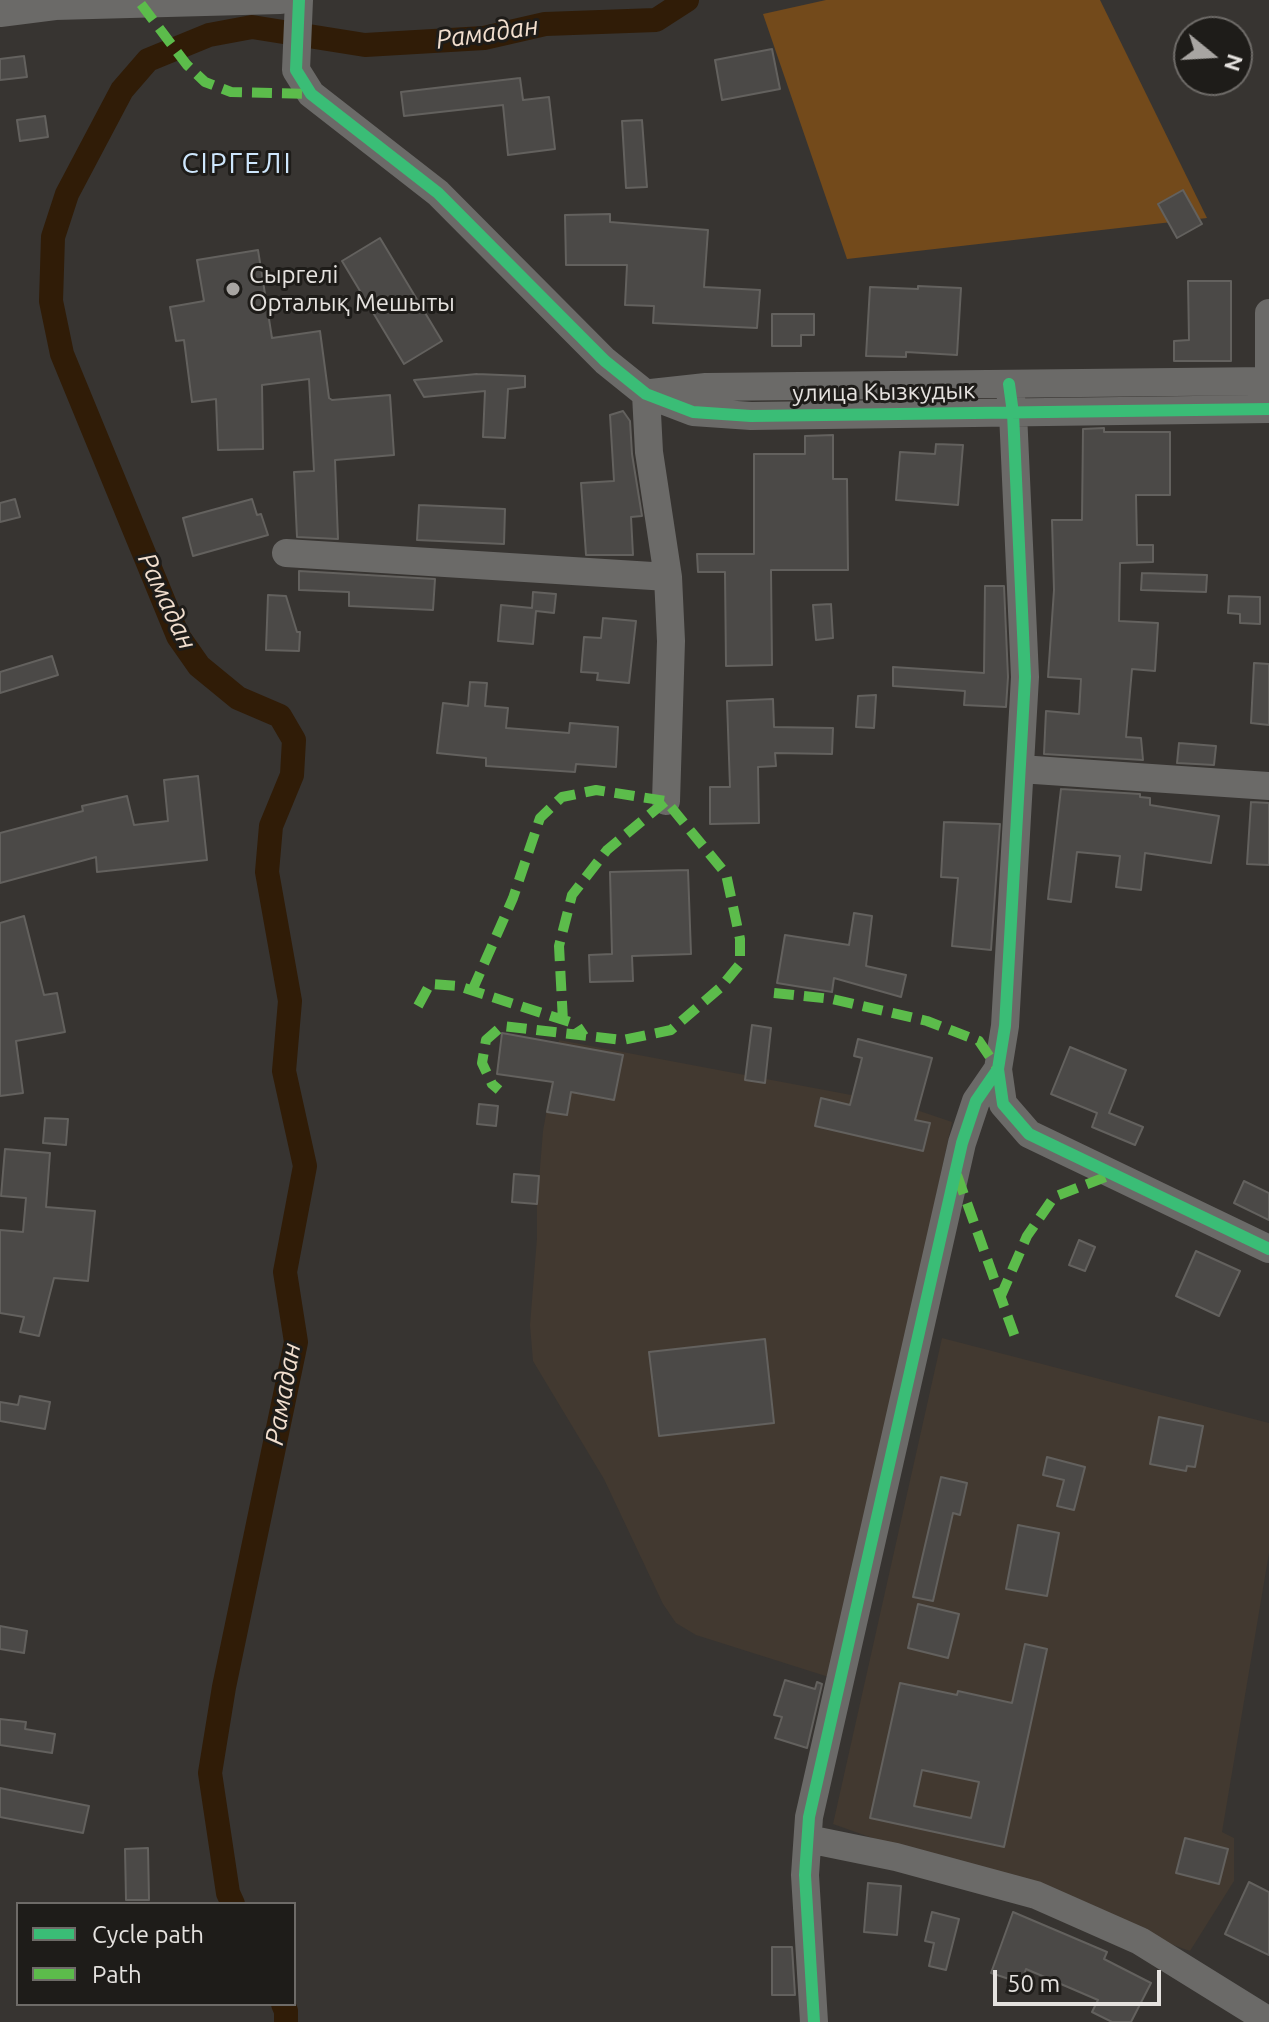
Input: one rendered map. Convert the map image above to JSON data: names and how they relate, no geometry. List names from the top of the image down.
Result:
{
  "streets": {
    "street": ["улица Кызкудык"]
  },
  "districts": ["СІРГЕЛІ"],
  "water": ["Рамадан"],
  "places": ["Сыргелі Орталық Мешыты"],
  "legend": ["Cycle path", "Path"],
  "scale_bar": "50 m",
  "north": "right"
}
